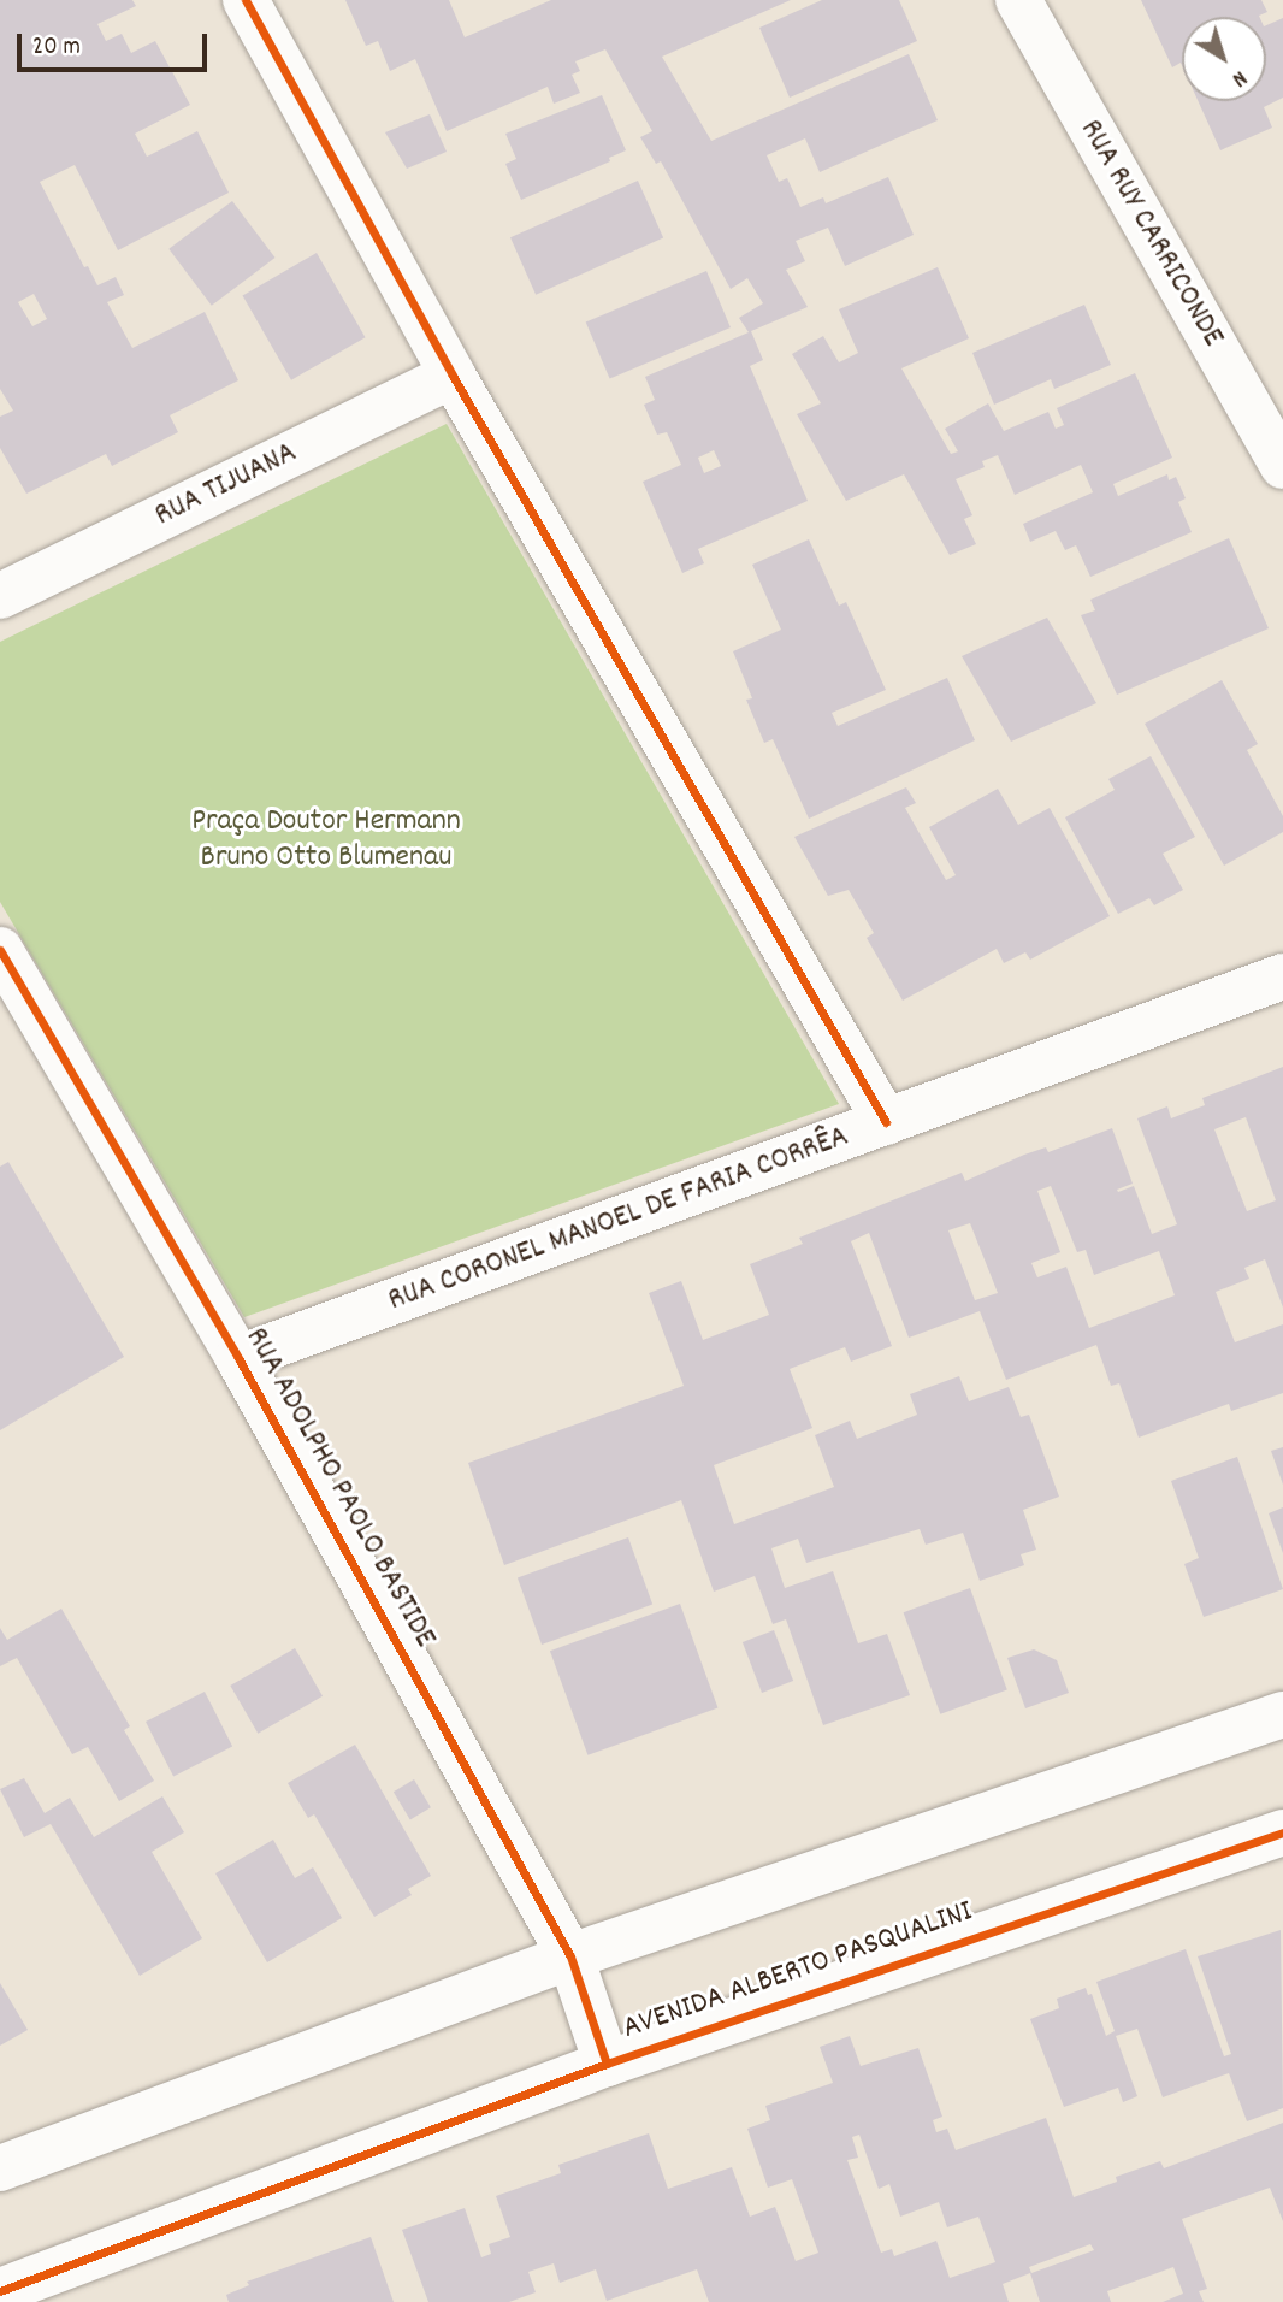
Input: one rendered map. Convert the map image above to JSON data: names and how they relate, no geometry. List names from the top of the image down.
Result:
{
  "streets": {
    "street": [
      "RUA RUY CARRICONDE",
      "RUA TIJUANA",
      "RUA CORONEL MANOEL DE FARIA CORRÊA",
      "RUA ADOLPHO PAOLO BASTIDE",
      "AVENIDA ALBERTO PASQUALINI"
    ]
  },
  "crossings": [
    ["RUA CORONEL MANOEL DE FARIA CORRÊA", "RUA ADOLPHO PAOLO BASTIDE"],
    ["RUA ADOLPHO PAOLO BASTIDE", "AVENIDA ALBERTO PASQUALINI"]
  ],
  "parks": ["Praça Doutor Hermann Bruno Otto Blumenau"],
  "scale_bar": "20 m",
  "north": "bottom right"
}
